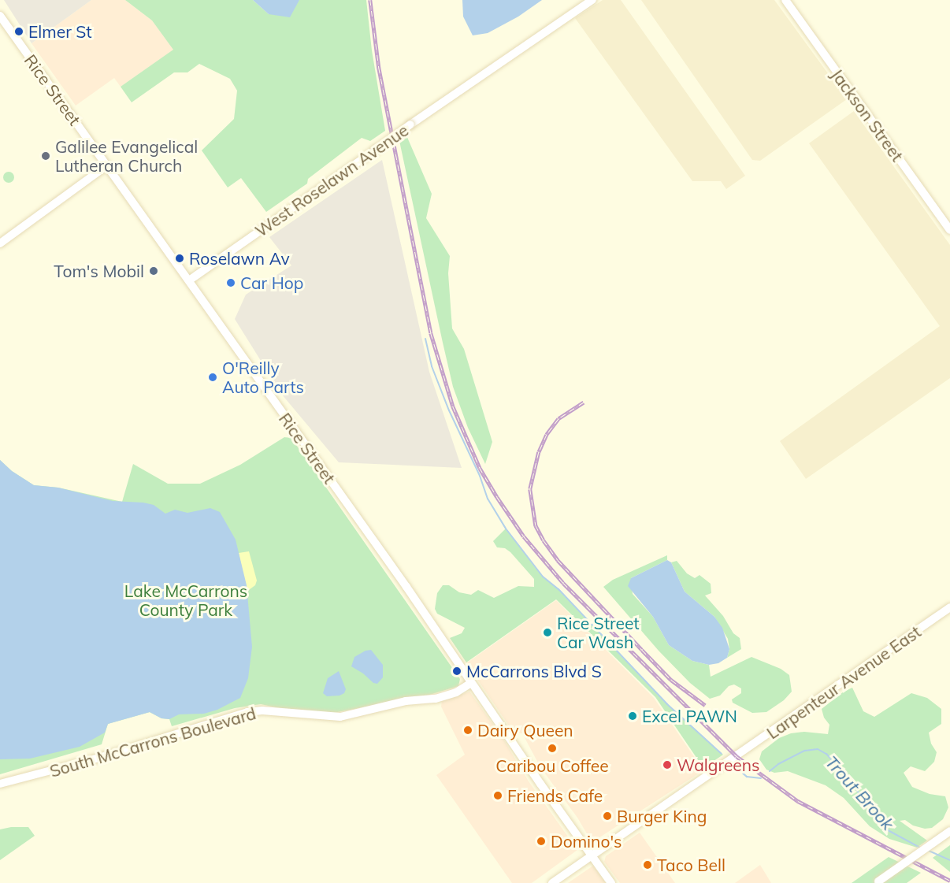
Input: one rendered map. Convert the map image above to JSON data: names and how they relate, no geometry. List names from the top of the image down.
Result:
{
  "streets": {
    "main road": [
      "Rice Street",
      "Jackson Street",
      "West Roselawn Avenue",
      "Larpenteur Avenue East",
      "South McCarrons Boulevard"
    ]
  },
  "crossings": [
    ["Rice Street", "West Roselawn Avenue"],
    ["Rice Street", "Larpenteur Avenue East"],
    ["Rice Street", "South McCarrons Boulevard"]
  ],
  "water": ["Trout Brook"],
  "parks": ["Lake McCarrons County Park"],
  "places": [
    "Elmer St",
    "Galilee Evangelical Lutheran Church",
    "Roselawn Av",
    "Tom's Mobil",
    "Car Hop",
    "O'Reilly Auto Parts",
    "Rice Street Car Wash",
    "McCarrons Blvd S",
    "Excel PAWN",
    "Dairy Queen",
    "Caribou Coffee",
    "Walgreens",
    "Friends Cafe",
    "Burger King",
    "Domino's",
    "Taco Bell"
  ]
}
